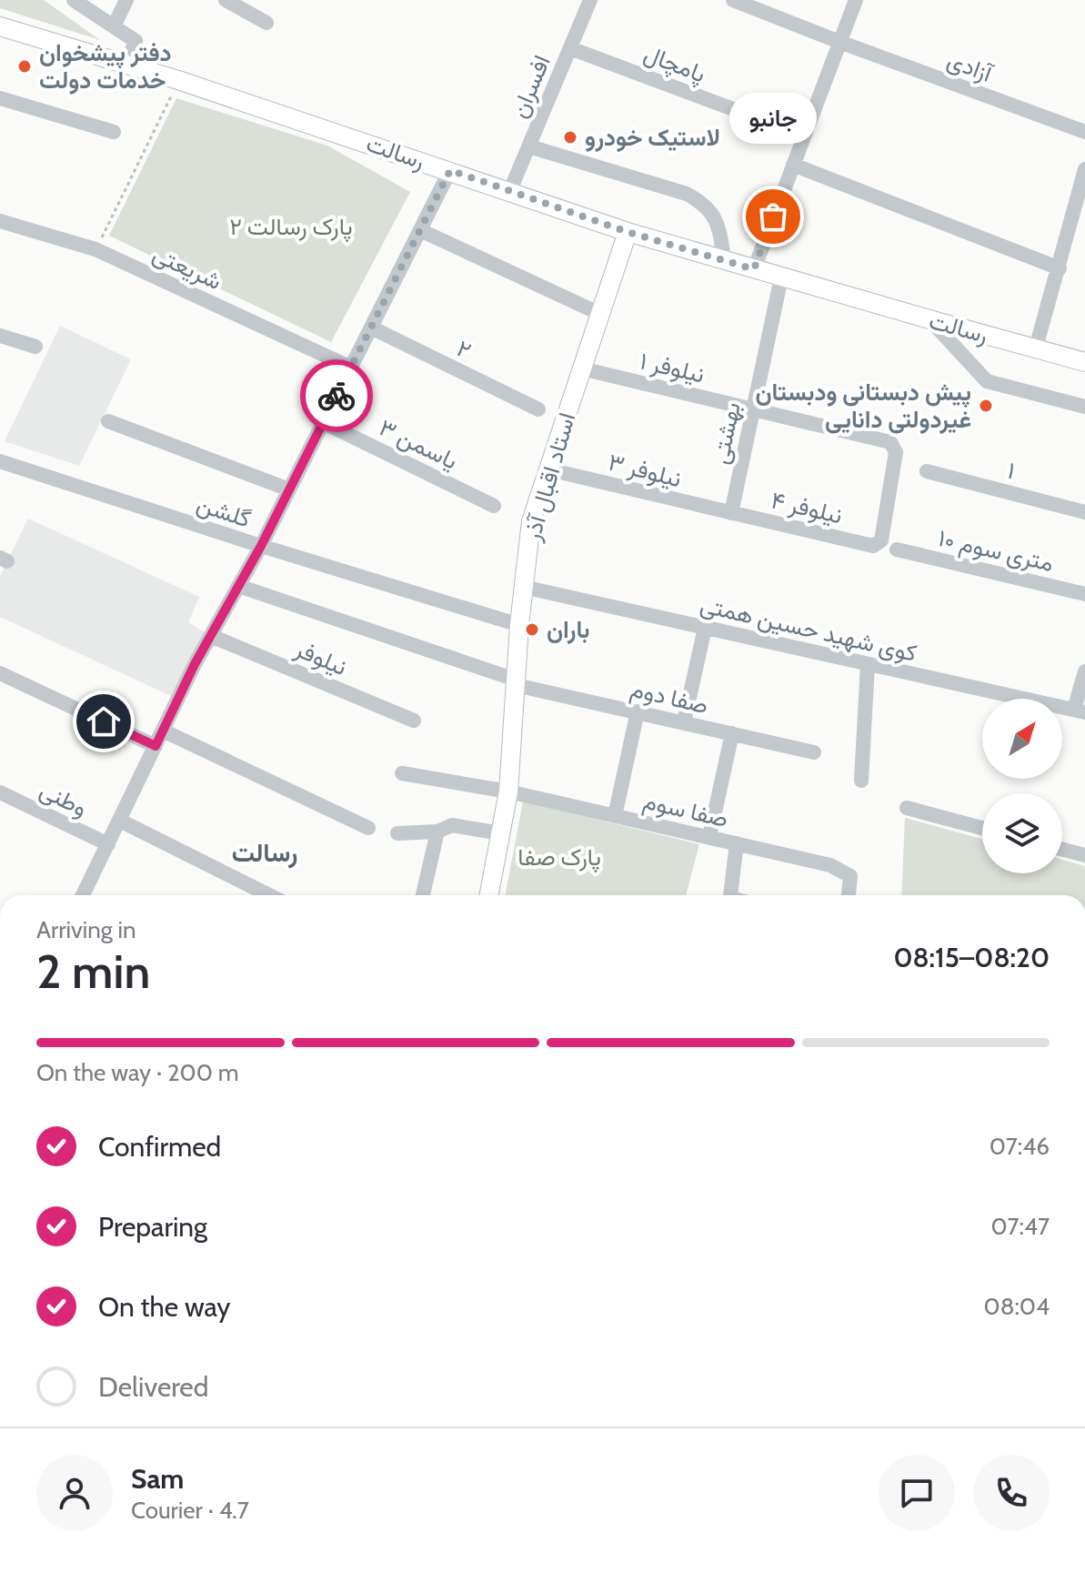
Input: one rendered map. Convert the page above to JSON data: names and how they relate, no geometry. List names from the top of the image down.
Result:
{
  "streets": {
    "main road": ["رسالت", "استاد اقبال آذر"],
    "street": [
      "پامچال",
      "آزادی",
      "افسران",
      "شریعتی",
      "۲",
      "نیلوفر ۱",
      "بهشتی",
      "یاسمن ۳",
      "نیلوفر ۳",
      "۱",
      "نیلوفر ۴",
      "گلشن",
      "۱۰ متری سوم",
      "کوی شهید حسین همتی",
      "نیلوفر",
      "صفا دوم",
      "وطنی",
      "صفا سوم"
    ]
  },
  "crossings": [
    ["پامچال", "افسران"],
    ["افسران", "رسالت"],
    ["رسالت", "بهشتی"],
    ["رسالت", "استاد اقبال آذر"],
    ["نیلوفر ۱", "بهشتی"],
    ["نیلوفر ۱", "استاد اقبال آذر"],
    ["نیلوفر ۱", "نیلوفر ۴"],
    ["بهشتی", "نیلوفر ۳"],
    ["بهشتی", "نیلوفر ۴"],
    ["نیلوفر ۳", "استاد اقبال آذر"],
    ["نیلوفر ۳", "نیلوفر ۴"],
    ["استاد اقبال آذر", "گلشن"],
    ["استاد اقبال آذر", "کوی شهید حسین همتی"],
    ["استاد اقبال آذر", "صفا دوم"],
    ["استاد اقبال آذر", "صفا سوم"]
  ],
  "districts": ["رسالت"],
  "parks": ["پارک رسالت ۲", "پارک صفا"],
  "places": [
    "دفتر پیشخوان خدمات دولت",
    "لاستیک خودرو",
    "جانبو",
    "پیش دبستانی ودبستان غیردولتی دانایی",
    "باران"
  ],
  "north": "top right",
  "page": {
    "bubble": "جانبو",
    "heading": ["2 min", "Arriving in", "08:15–08:20"],
    "panel": ["Sam", "Courier · 4.7"],
    "bar": "On the way · 200 m",
    "list": [
      ["Confirmed", "07:46"],
      ["Preparing", "07:47"],
      ["On the way", "08:04"],
      "Delivered"
    ]
  }
}
